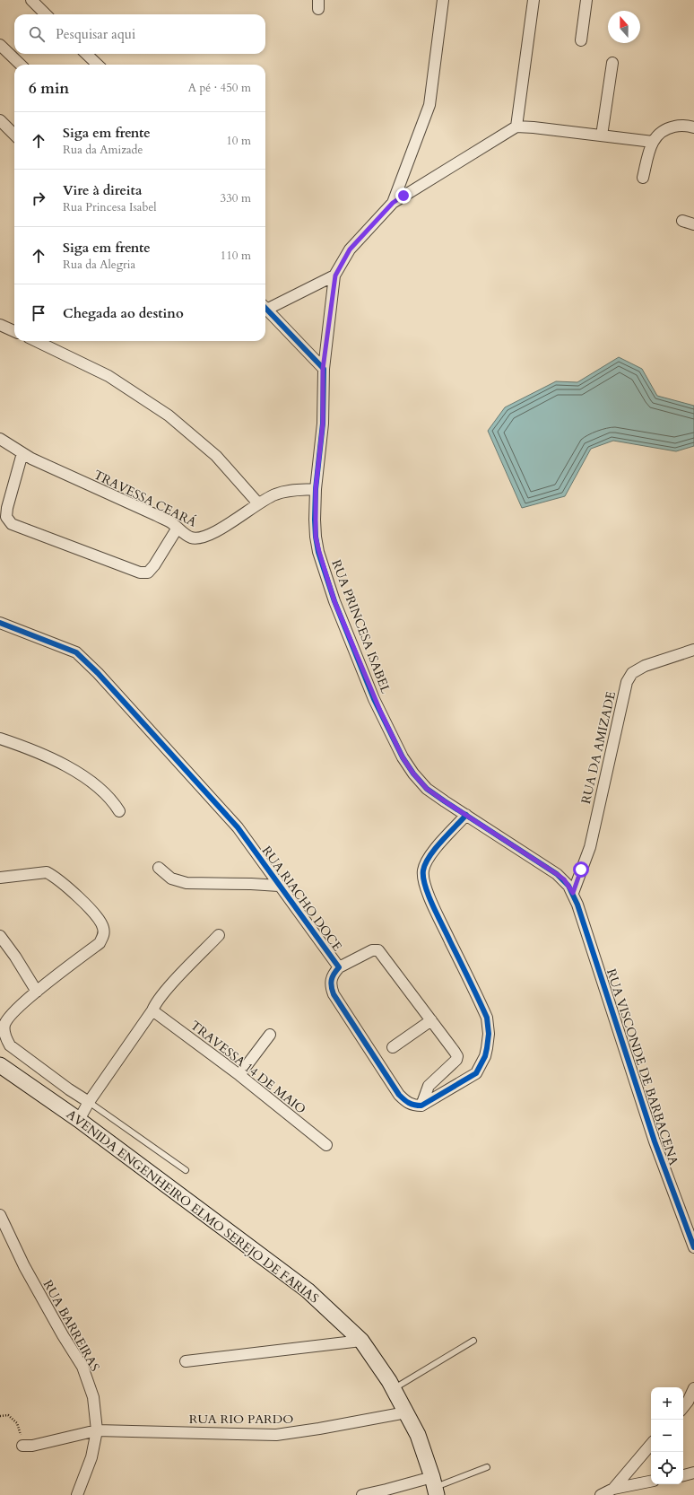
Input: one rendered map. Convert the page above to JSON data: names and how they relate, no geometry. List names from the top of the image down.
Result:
{
  "streets": {
    "main road": ["AVENIDA ENGENHEIRO ELMO SEREJO DE FARIAS"],
    "street": [
      "TRAVESSA CEARÁ",
      "RUA PRINCESA ISABEL",
      "RUA DA AMIZADE",
      "RUA RIACHO DOCE",
      "TRAVESSA 14 DE MAIO",
      "RUA VISCONDE DE BARBACENA",
      "RUA BARREIRAS",
      "RUA RIO PARDO"
    ]
  },
  "crossings": [
    ["TRAVESSA CEARÁ", "RUA PRINCESA ISABEL"],
    ["RUA PRINCESA ISABEL", "RUA DA AMIZADE"],
    ["RUA PRINCESA ISABEL", "RUA VISCONDE DE BARBACENA"],
    ["RUA DA AMIZADE", "RUA VISCONDE DE BARBACENA"],
    ["AVENIDA ENGENHEIRO ELMO SEREJO DE FARIAS", "RUA RIO PARDO"],
    ["RUA BARREIRAS", "RUA RIO PARDO"]
  ],
  "north": "top",
  "page": {
    "search": "Pesquisar aqui",
    "heading": ["6 min", "A pé · 450 m"],
    "list": [
      ["Siga em frente", "Rua da Amizade", "10 m"],
      ["Vire à direita", "Rua Princesa Isabel", "330 m"],
      ["Siga em frente", "Rua da Alegria", "110 m"],
      "Chegada ao destino"
    ],
    "map_buttons": ["+", "−"]
  }
}
